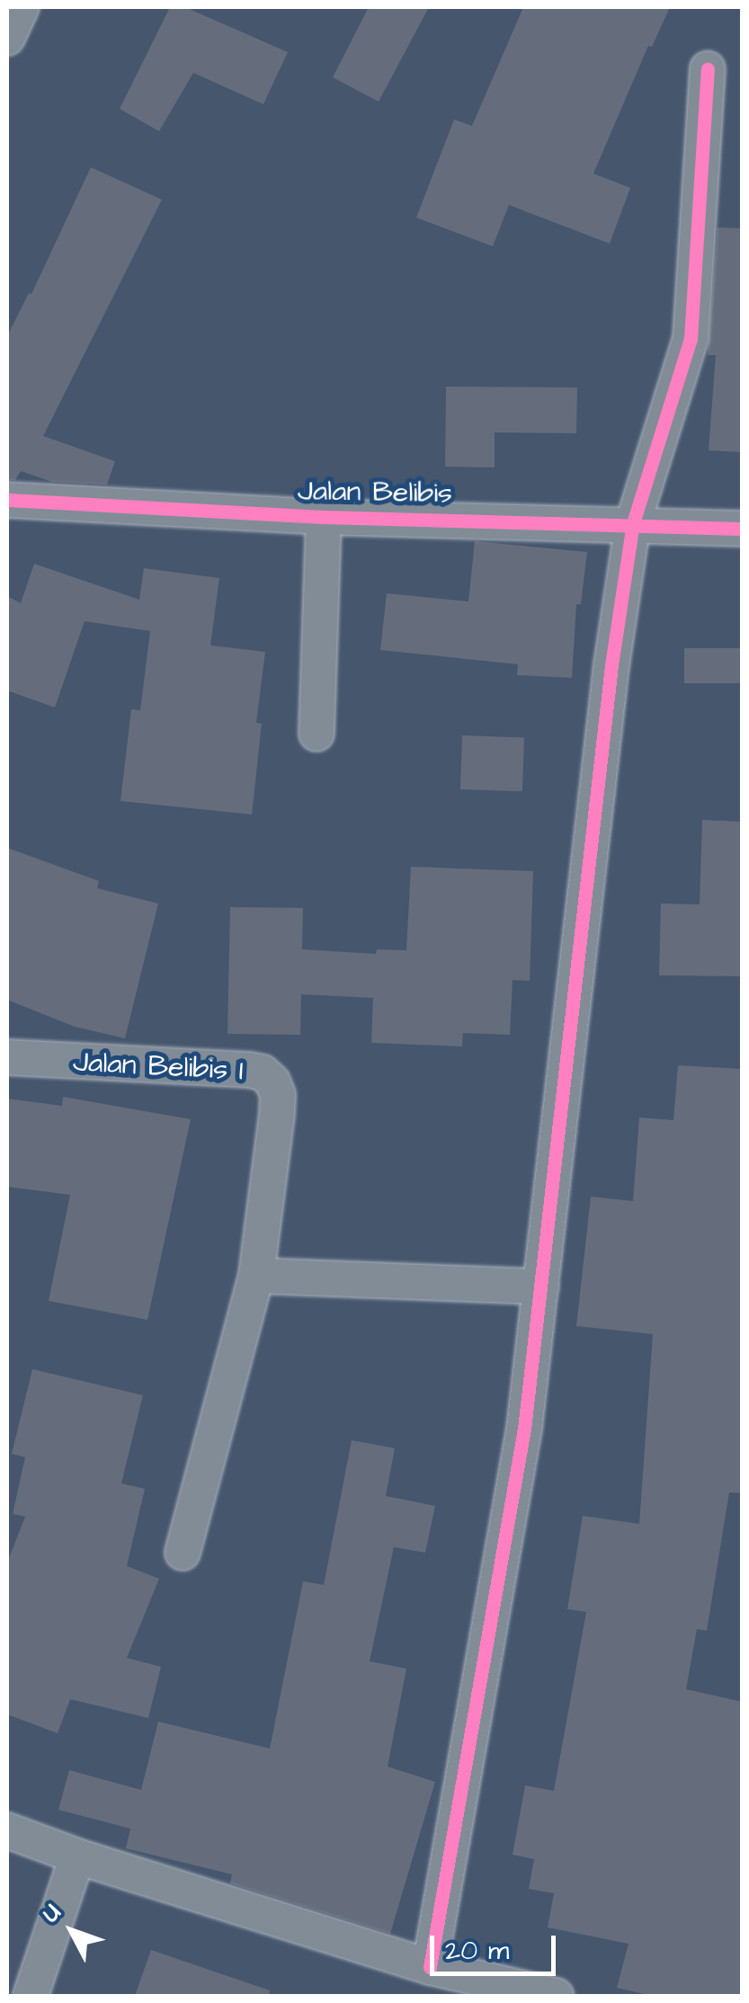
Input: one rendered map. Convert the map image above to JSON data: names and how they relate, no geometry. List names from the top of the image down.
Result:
{
  "streets": {
    "street": ["Jalan Belibis", "Jalan Belibis I"]
  },
  "scale_bar": "20 m",
  "north": "top left"
}
